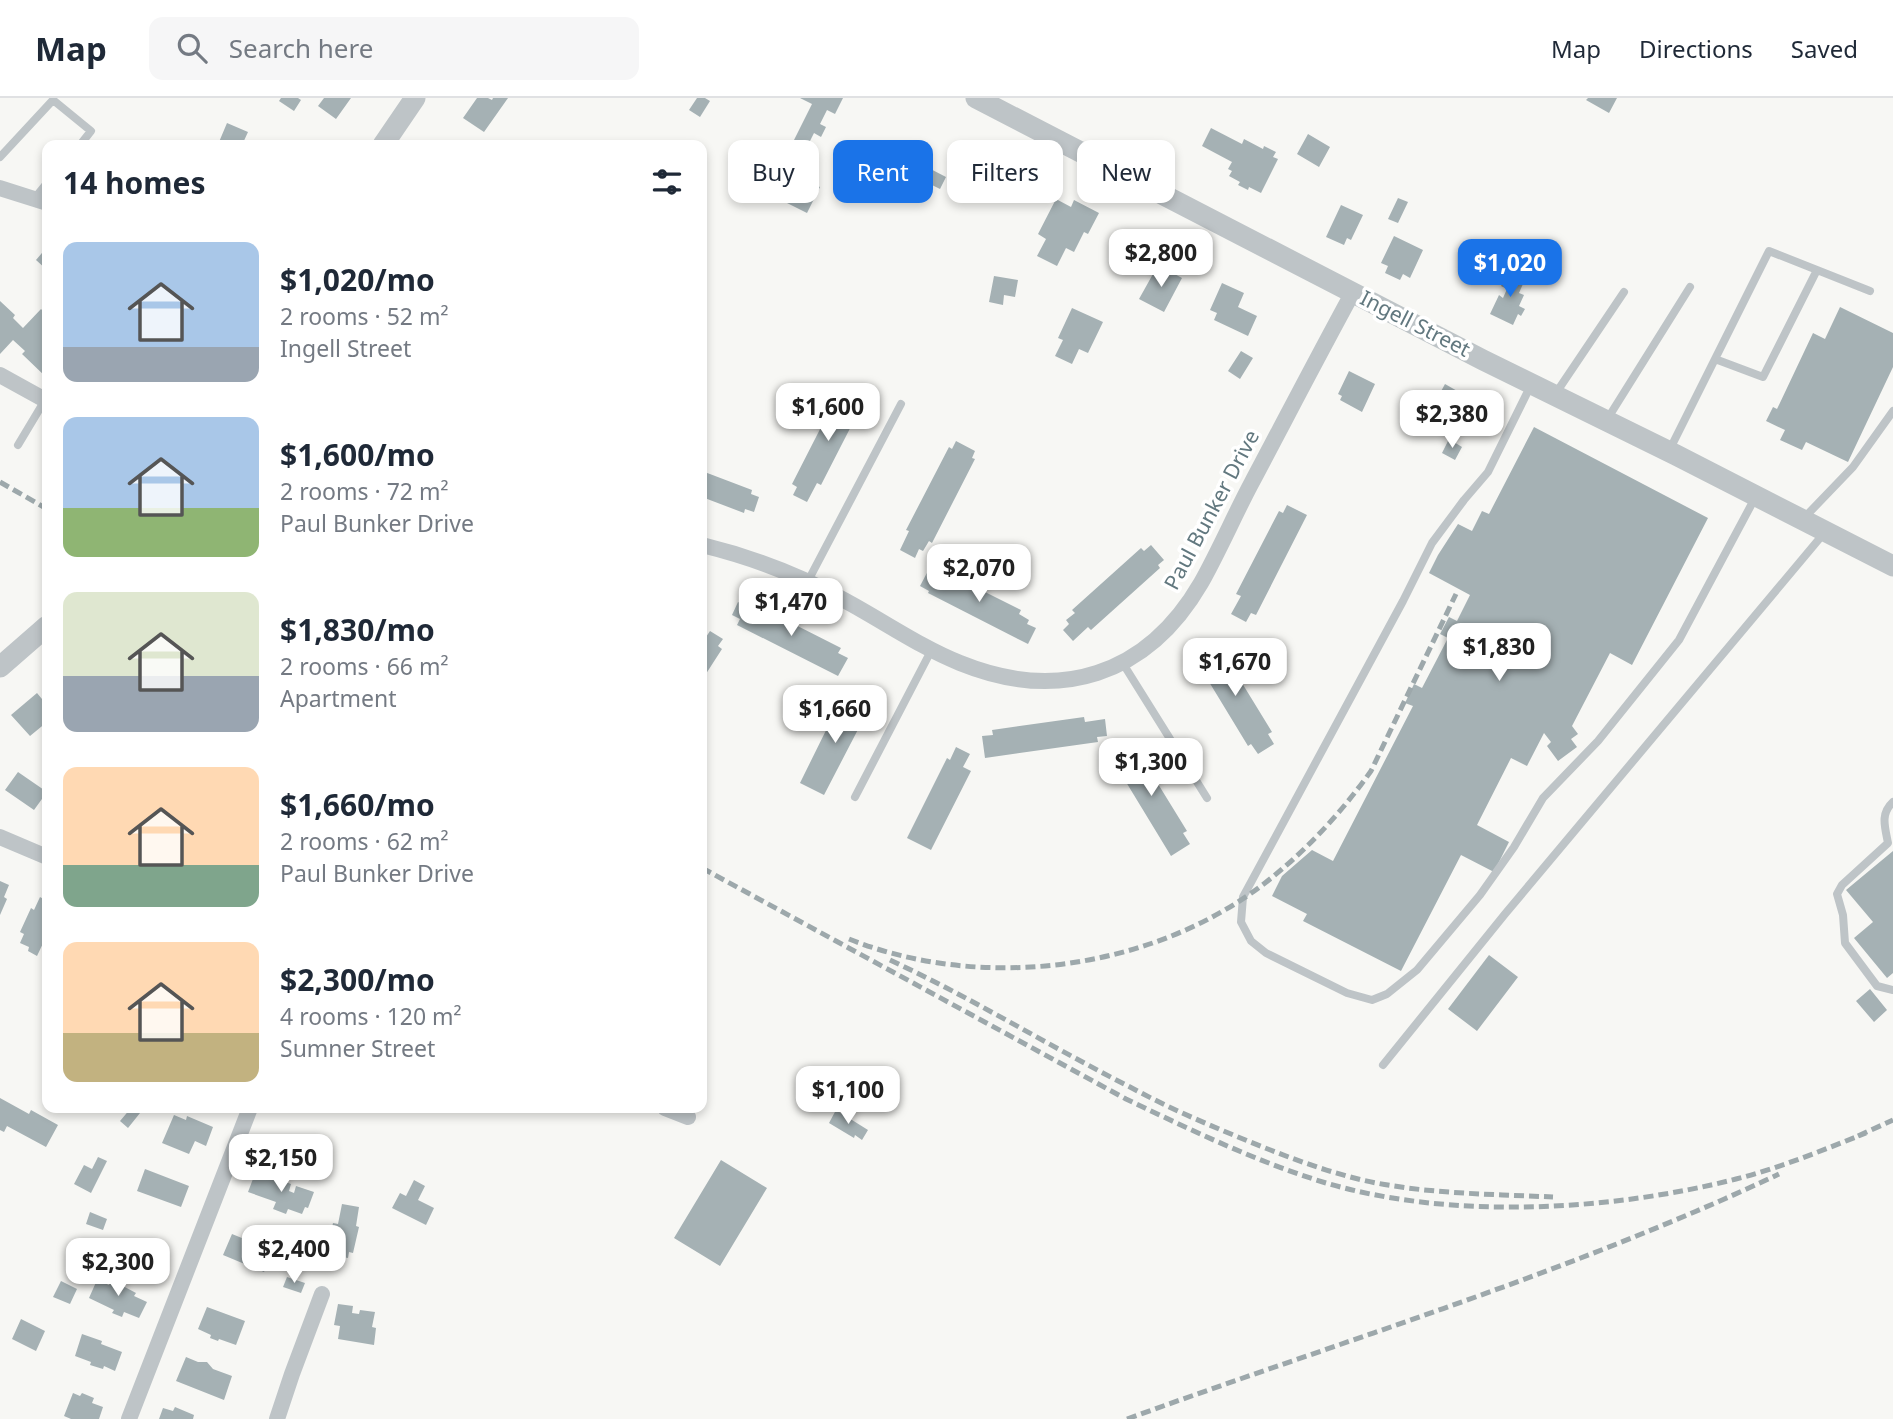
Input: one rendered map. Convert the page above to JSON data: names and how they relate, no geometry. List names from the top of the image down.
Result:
{
  "streets": {
    "street": ["Ingell Street", "Paul Bunker Drive"]
  },
  "crossings": [
    ["Ingell Street", "Paul Bunker Drive"]
  ],
  "page": {
    "header": "Map",
    "search": "Search here",
    "nav": ["Map", "Directions", "Saved"],
    "chip": [
      "Buy",
      "Rent",
      "Filters",
      "New"
    ],
    "heading": "14 homes",
    "list": [
      {
        "name": "$1,020/mo",
        "note": "2 rooms · 52 m² · Ingell Street"
      },
      {
        "name": "$1,600/mo",
        "note": "2 rooms · 72 m² · Paul Bunker Drive"
      },
      {
        "name": "$1,830/mo",
        "note": "2 rooms · 66 m² · Apartment"
      },
      {
        "name": "$1,660/mo",
        "note": "2 rooms · 62 m² · Paul Bunker Drive"
      },
      {
        "name": "$2,300/mo",
        "note": "4 rooms · 120 m² · Sumner Street"
      }
    ],
    "price": [
      "$2,800",
      "$1,020",
      "$1,600",
      "$2,380",
      "$2,070",
      "$1,470",
      "$1,830",
      "$1,670",
      "$1,660",
      "$1,300",
      "$1,100",
      "$2,150",
      "$2,400",
      "$2,300"
    ]
  }
}
